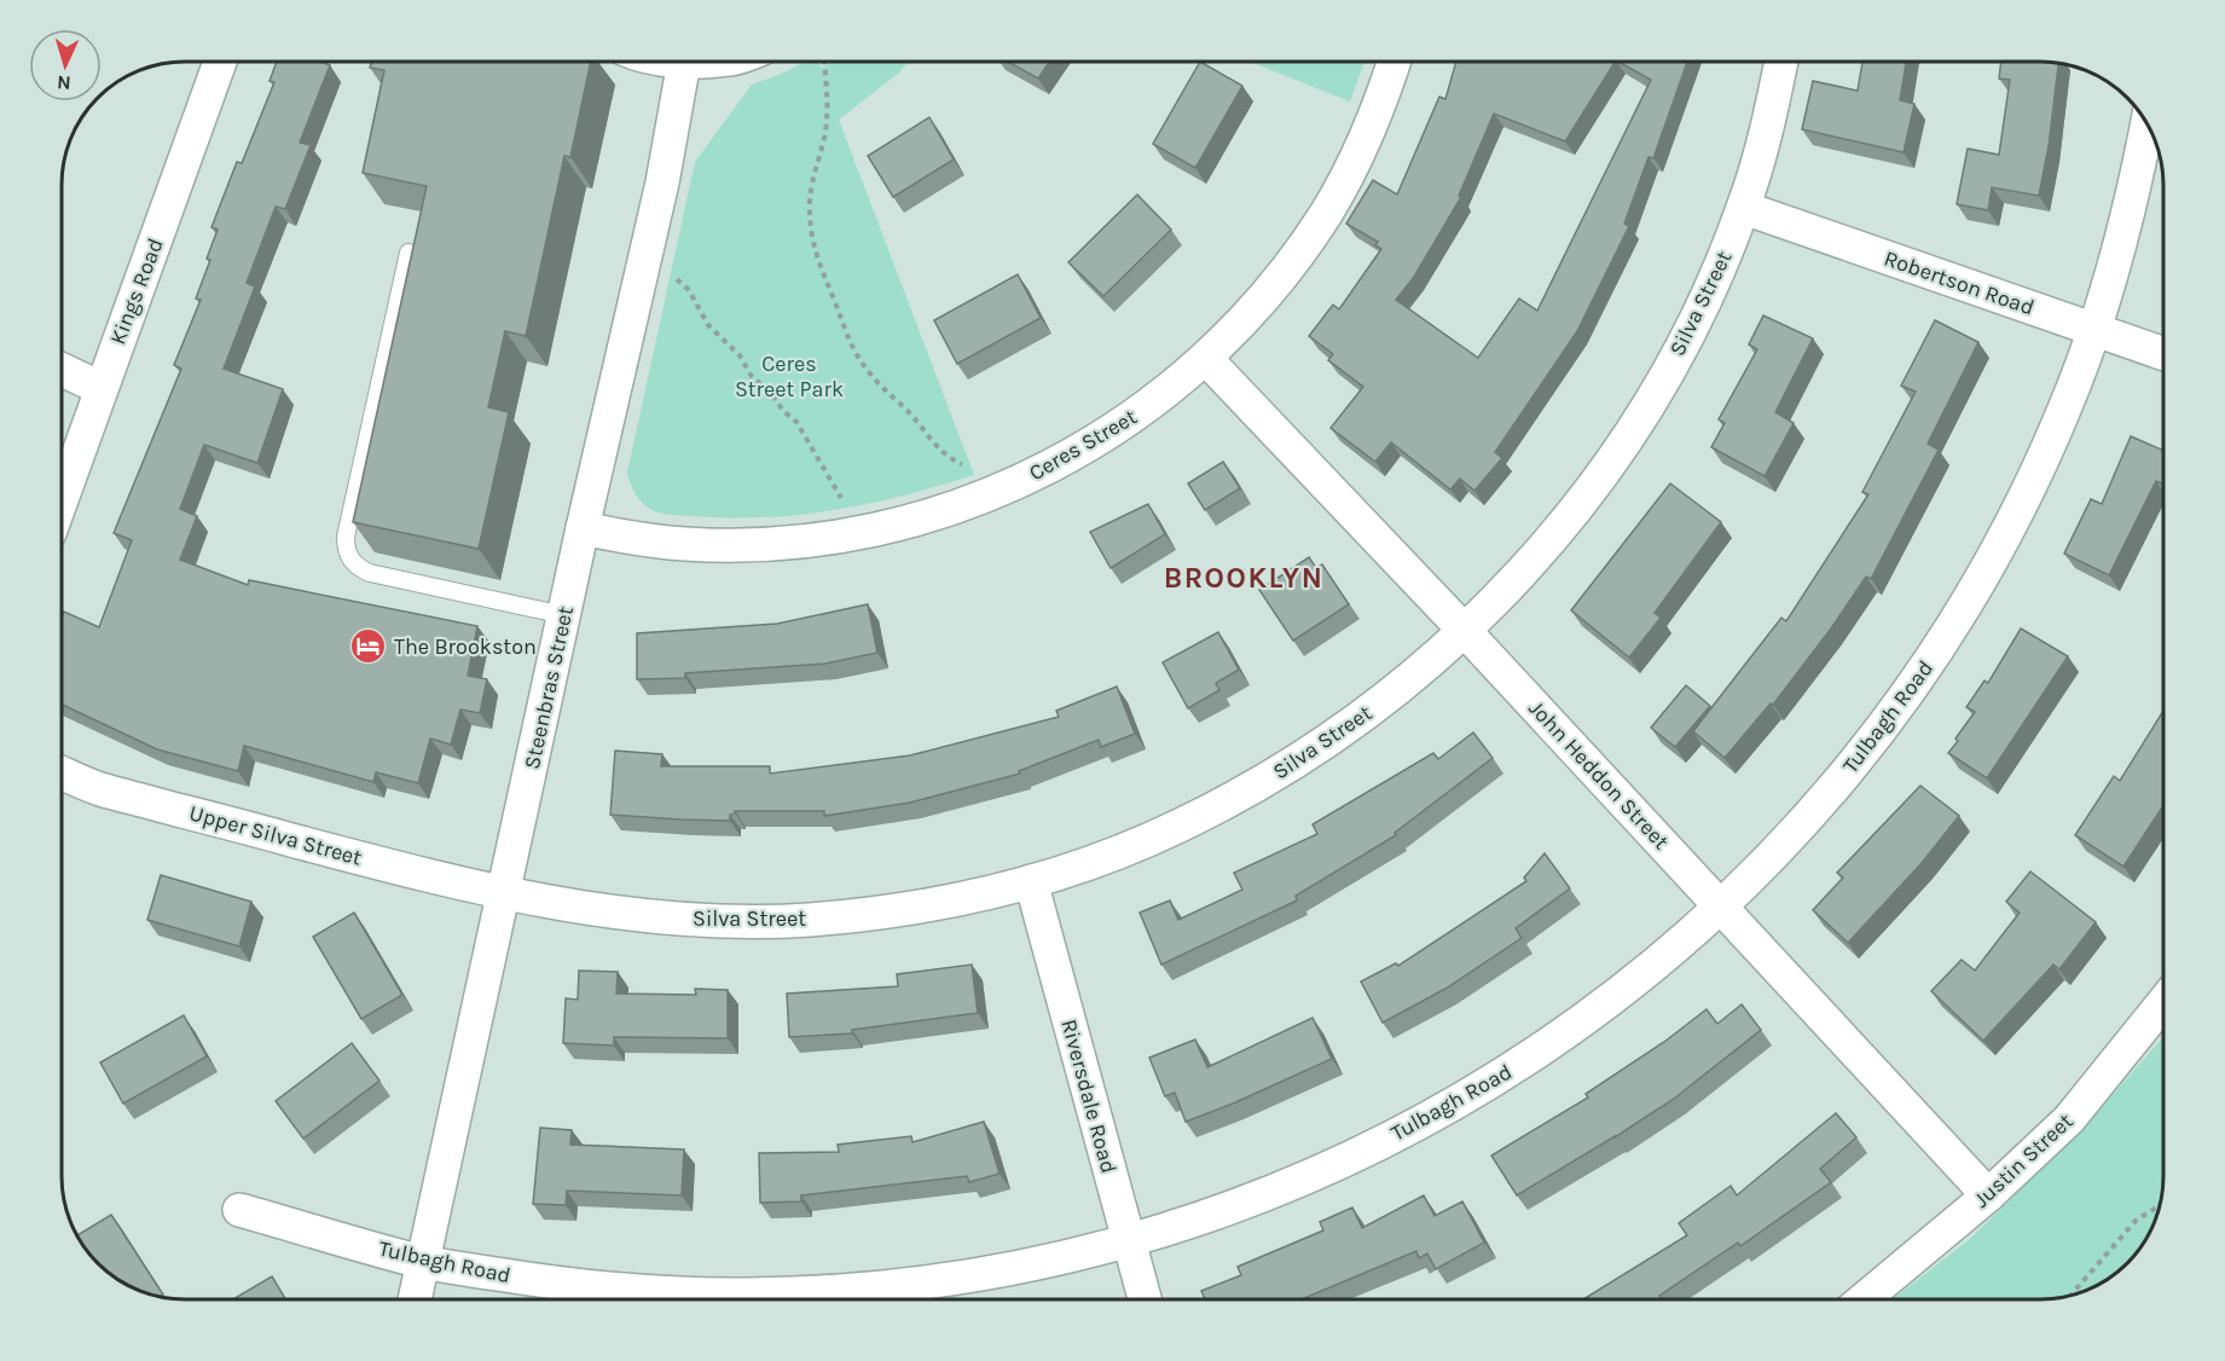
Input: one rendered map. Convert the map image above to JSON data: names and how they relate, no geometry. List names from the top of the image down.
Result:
{
  "streets": {
    "street": [
      "Robertson Road",
      "Kings Road",
      "Silva Street",
      "Ceres Street",
      "Steenbras Street",
      "Tulbagh Road",
      "John Heddon Street",
      "Upper Silva Street",
      "Riversdale Road",
      "Justin Street"
    ]
  },
  "crossings": [
    ["Robertson Road", "Silva Street"],
    ["Robertson Road", "Tulbagh Road"],
    ["Silva Street", "Steenbras Street"],
    ["Silva Street", "John Heddon Street"],
    ["Silva Street", "Upper Silva Street"],
    ["Silva Street", "Riversdale Road"],
    ["Ceres Street", "Steenbras Street"],
    ["Ceres Street", "John Heddon Street"],
    ["Steenbras Street", "Tulbagh Road"],
    ["Steenbras Street", "Upper Silva Street"],
    ["Tulbagh Road", "John Heddon Street"],
    ["Tulbagh Road", "Riversdale Road"],
    ["John Heddon Street", "Justin Street"]
  ],
  "districts": ["BROOKLYN"],
  "parks": ["Ceres Street Park"],
  "places": {
    "hotel": ["The Brookston"]
  },
  "north": "bottom"
}
